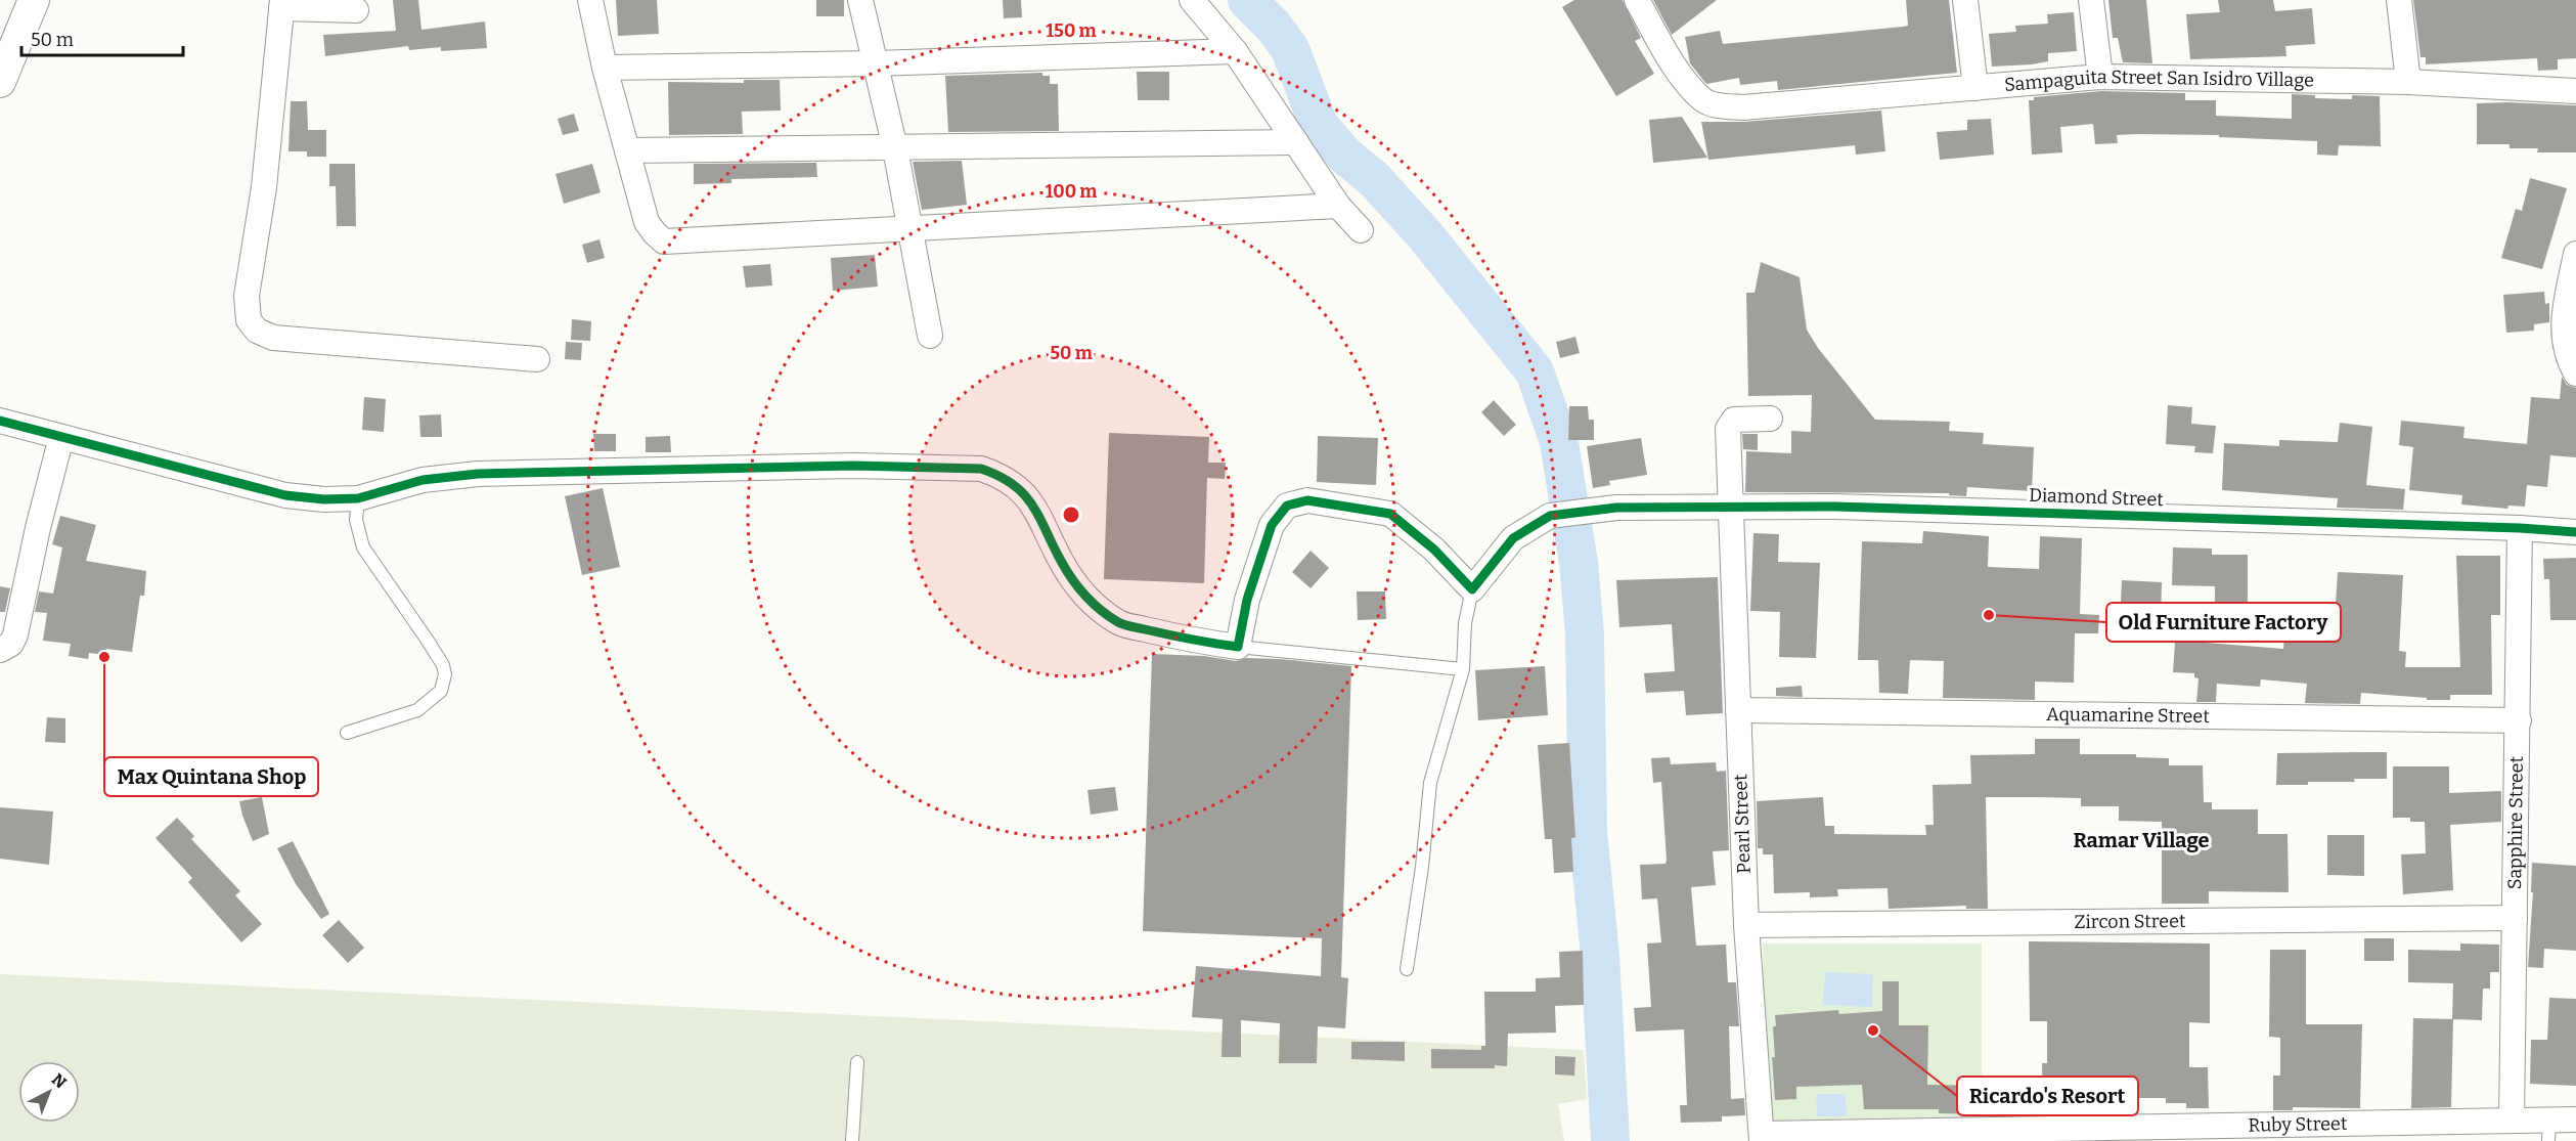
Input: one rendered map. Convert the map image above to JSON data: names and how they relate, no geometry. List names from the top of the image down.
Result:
{
  "streets": {
    "street": [
      "Sampaguita Street San Isidro Village",
      "Diamond Street",
      "Aquamarine Street",
      "Pearl Street",
      "Sapphire Street",
      "Zircon Street",
      "Ruby Street"
    ]
  },
  "crossings": [
    ["Diamond Street", "Pearl Street"],
    ["Diamond Street", "Sapphire Street"],
    ["Aquamarine Street", "Pearl Street"],
    ["Aquamarine Street", "Sapphire Street"],
    ["Pearl Street", "Zircon Street"],
    ["Pearl Street", "Ruby Street"],
    ["Sapphire Street", "Zircon Street"],
    ["Sapphire Street", "Ruby Street"]
  ],
  "districts": ["Ramar Village"],
  "places": ["Old Furniture Factory", "Max Quintana Shop", "Ricardo's Resort"],
  "scale_bar": "50 m",
  "north": "top right",
  "rings": ["150 m", "100 m", "50 m"]
}
